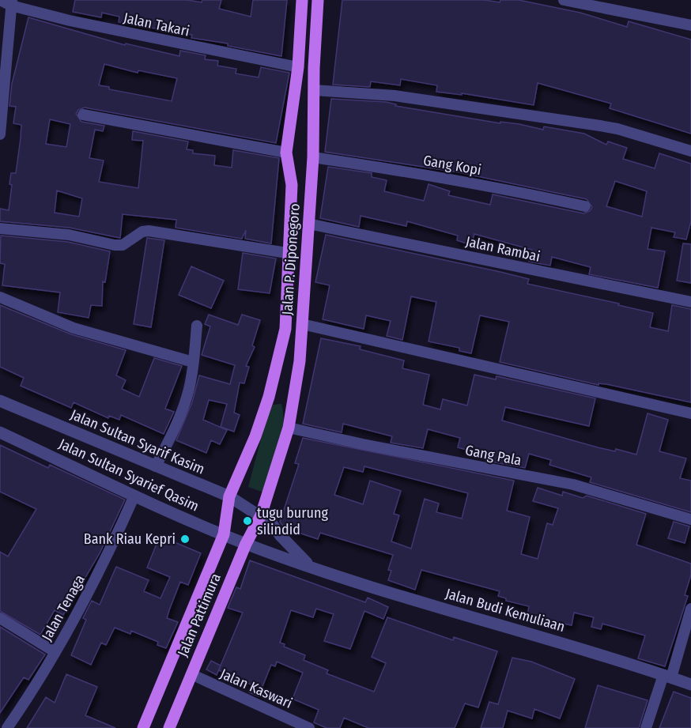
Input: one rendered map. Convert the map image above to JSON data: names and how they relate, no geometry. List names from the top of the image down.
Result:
{
  "streets": {
    "main road": ["Jalan P. Diponegoro", "Jalan Pattimura"],
    "street": [
      "Jalan Takari",
      "Gang Kopi",
      "Jalan Rambai",
      "Jalan Sultan Syarif Kasim",
      "Gang Pala",
      "Jalan Sultan Syarief Qasim",
      "Jalan Tenaga",
      "Jalan Budi Kemuliaan",
      "Jalan Kaswari"
    ]
  },
  "crossings": [
    ["Jalan Takari", "Jalan Pattimura"],
    ["Gang Kopi", "Jalan P. Diponegoro"],
    ["Jalan Rambai", "Jalan P. Diponegoro"],
    ["Jalan P. Diponegoro", "Jalan Sultan Syarif Kasim"],
    ["Jalan P. Diponegoro", "Gang Pala"],
    ["Jalan P. Diponegoro", "Jalan Budi Kemuliaan"],
    ["Jalan P. Diponegoro", "Jalan Pattimura"],
    ["Jalan Sultan Syarif Kasim", "Jalan Budi Kemuliaan"],
    ["Jalan Sultan Syarif Kasim", "Jalan Pattimura"],
    ["Jalan Sultan Syarief Qasim", "Jalan Tenaga"],
    ["Jalan Sultan Syarief Qasim", "Jalan Budi Kemuliaan"],
    ["Jalan Sultan Syarief Qasim", "Jalan Pattimura"],
    ["Jalan Budi Kemuliaan", "Jalan Pattimura"],
    ["Jalan Pattimura", "Jalan Kaswari"]
  ],
  "places": ["tugu burung silindid", "Bank Riau Kepri"]
}
